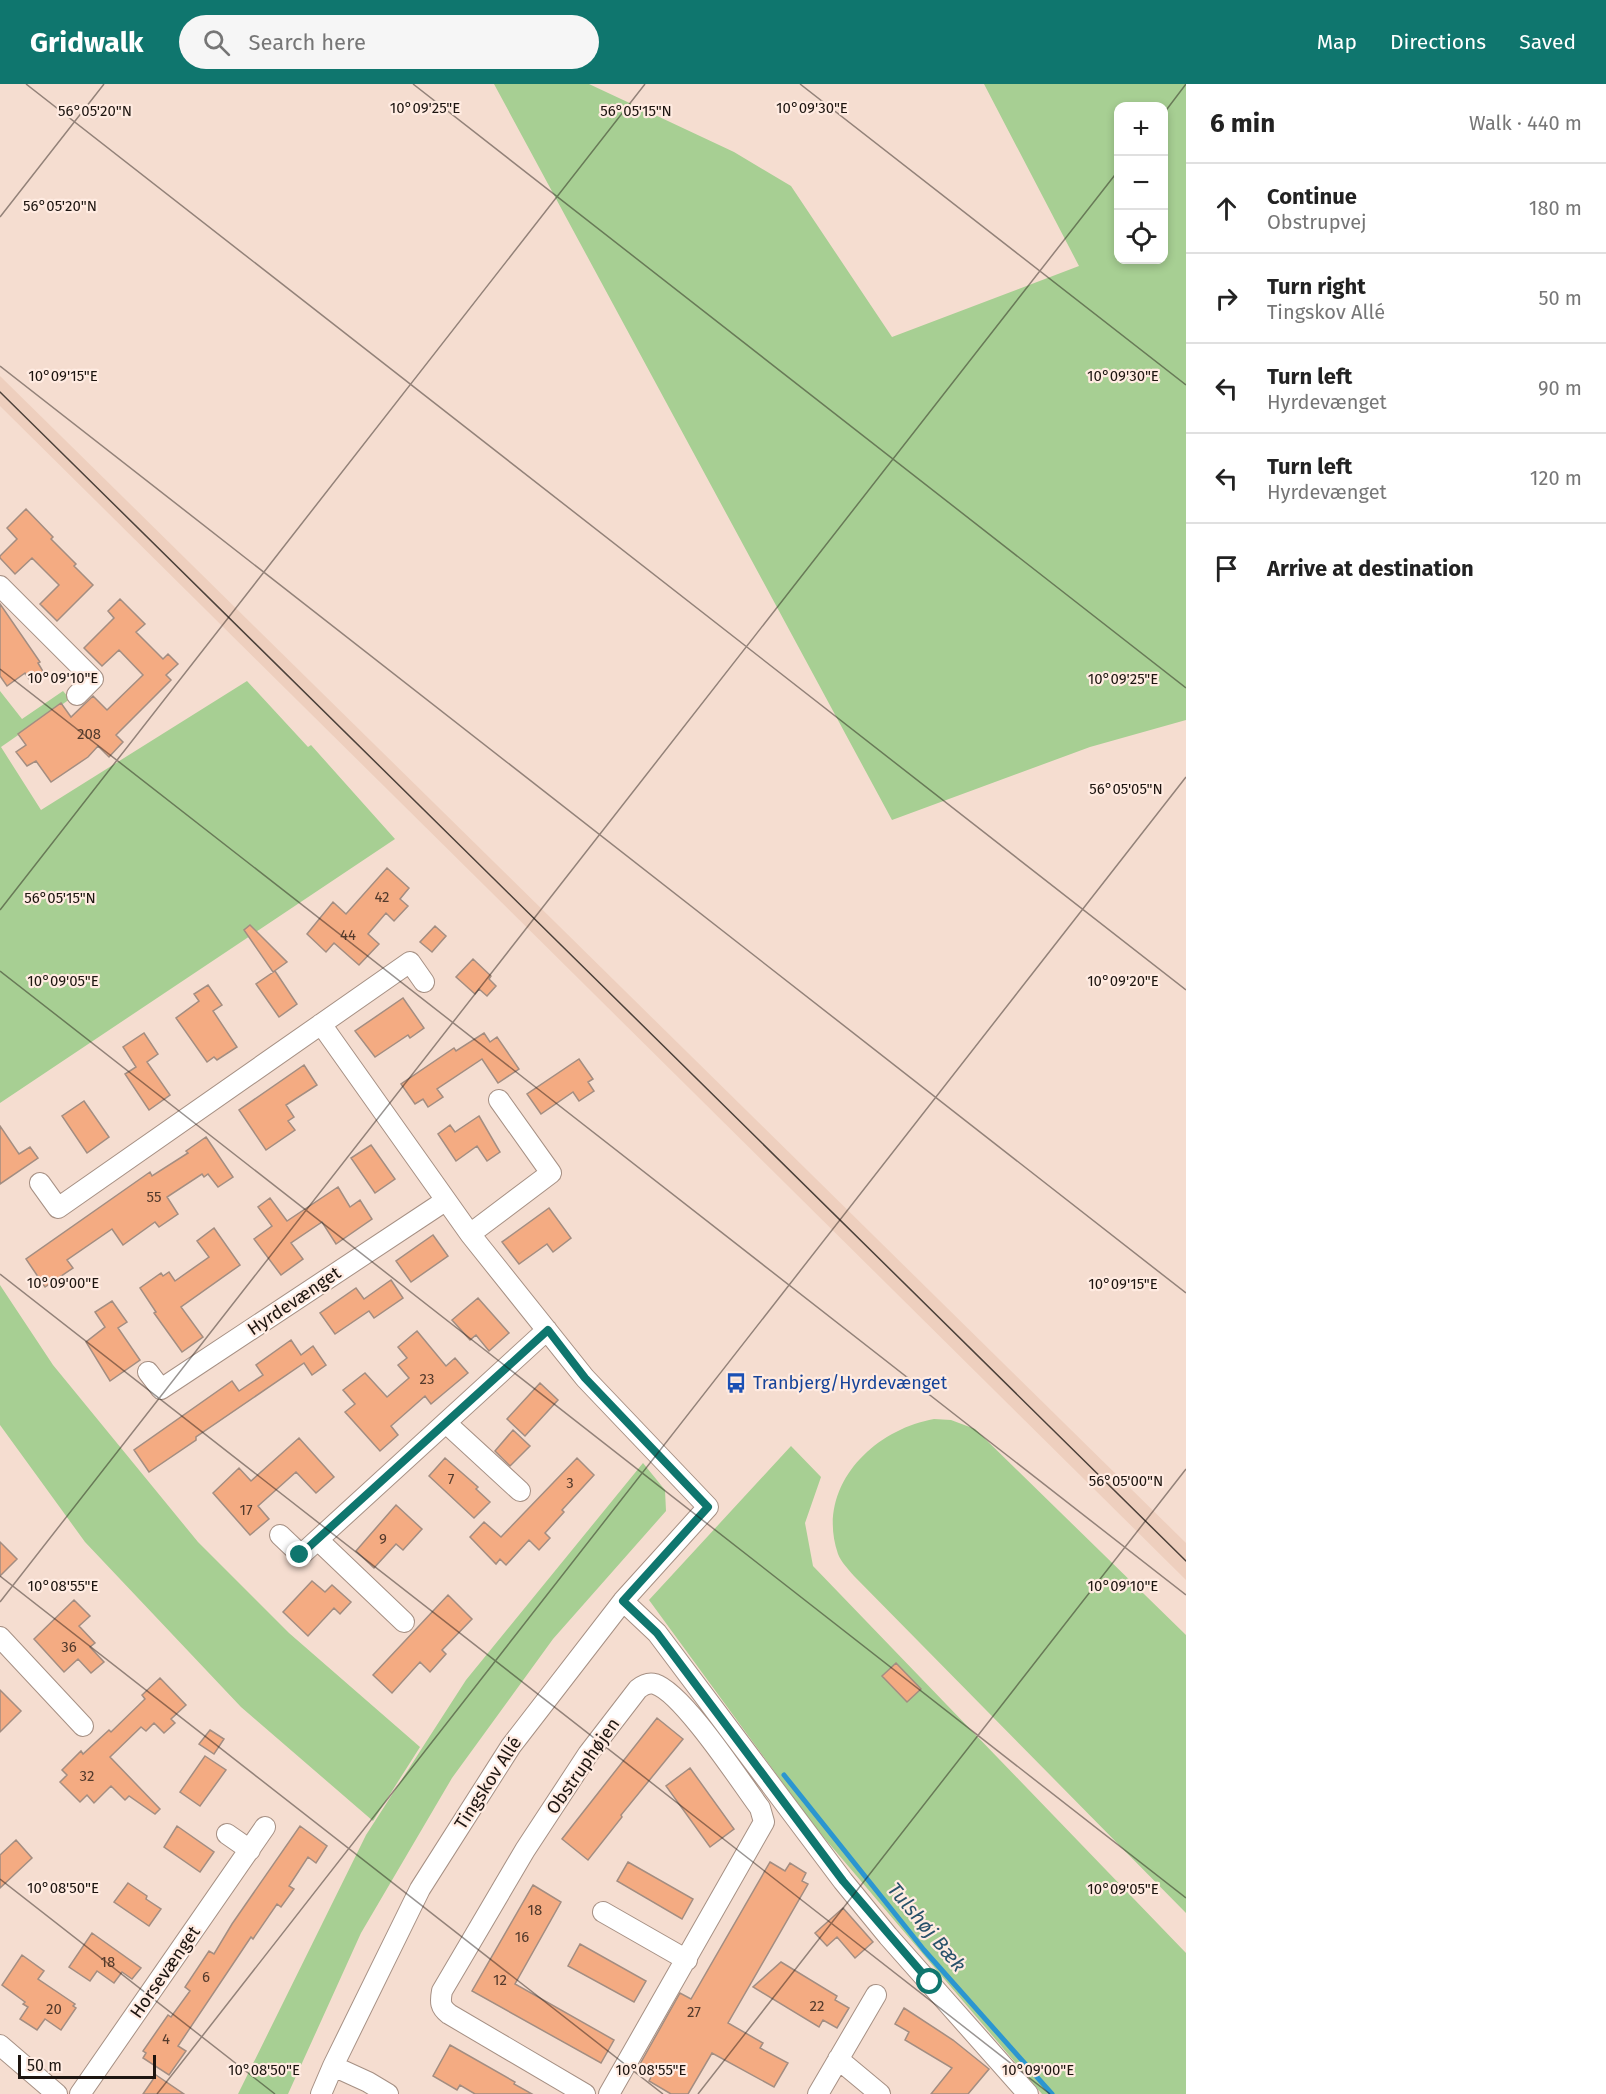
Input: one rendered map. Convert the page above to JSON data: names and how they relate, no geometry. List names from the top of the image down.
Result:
{
  "streets": {
    "street": [
      "Hyrdevænget",
      "Obstruphøjen",
      "Tingskov Allé",
      "Horsevænget"
    ]
  },
  "water": ["Tulshøj Bæk"],
  "places": {
    "bus stop": ["Tranbjerg/Hyrdevænget"]
  },
  "house_numbers": [
    "208",
    "42",
    "44",
    "55",
    "23",
    "7",
    "3",
    "17",
    "9",
    "36",
    "32",
    "18",
    "16",
    "18",
    "6",
    "12",
    "22",
    "20",
    "27",
    "4"
  ],
  "scale_bar": "50 m",
  "page": {
    "header": "Gridwalk",
    "search": "Search here",
    "nav": ["Map", "Directions", "Saved"],
    "heading": ["6 min", "Walk · 440 m"],
    "map_buttons": ["+", "−"],
    "list": [
      ["Continue", "Obstrupvej", "180 m"],
      ["Turn right", "Tingskov Allé", "50 m"],
      ["Turn left", "Hyrdevænget", "90 m"],
      ["Turn left", "Hyrdevænget", "120 m"],
      "Arrive at destination"
    ],
    "scale": "50 m"
  },
  "coordinates": [
    "10°09'25\"E",
    "10°09'30\"E",
    "56°05'20\"N",
    "56°05'15\"N",
    "10°09'15\"E",
    "10°09'10\"E",
    "56°05'05\"N",
    "10°09'05\"E",
    "10°09'20\"E",
    "10°09'00\"E",
    "56°05'00\"N",
    "10°08'55\"E",
    "10°08'50\"E"
  ]
}
